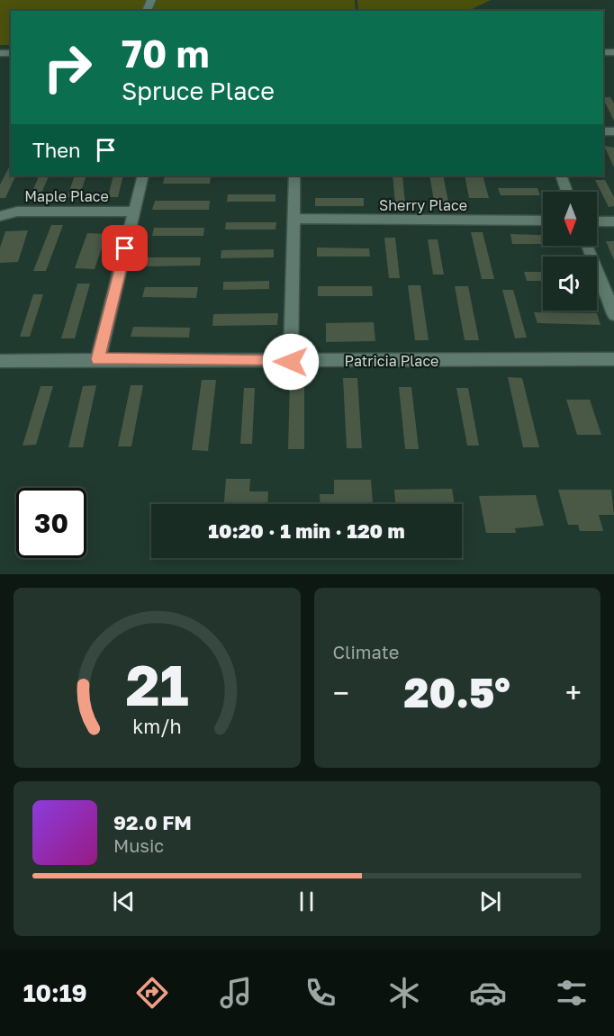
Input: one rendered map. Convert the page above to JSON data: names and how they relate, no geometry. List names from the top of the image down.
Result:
{
  "streets": {
    "street": ["Maple Place", "Sherry Place", "Patricia Place"]
  },
  "north": "bottom",
  "page": {
    "turn": ["70 m", "Spruce Place"],
    "then": "Then",
    "limit": "30",
    "trip": "10:20 · 1 min · 120 m",
    "tile": "Climate",
    "heat": ["−", "20.5°", "+"],
    "song": ["92.0 FM", "Music"],
    "tabs": "10:19",
    "gauge": ["21", "km/h"]
  }
}
